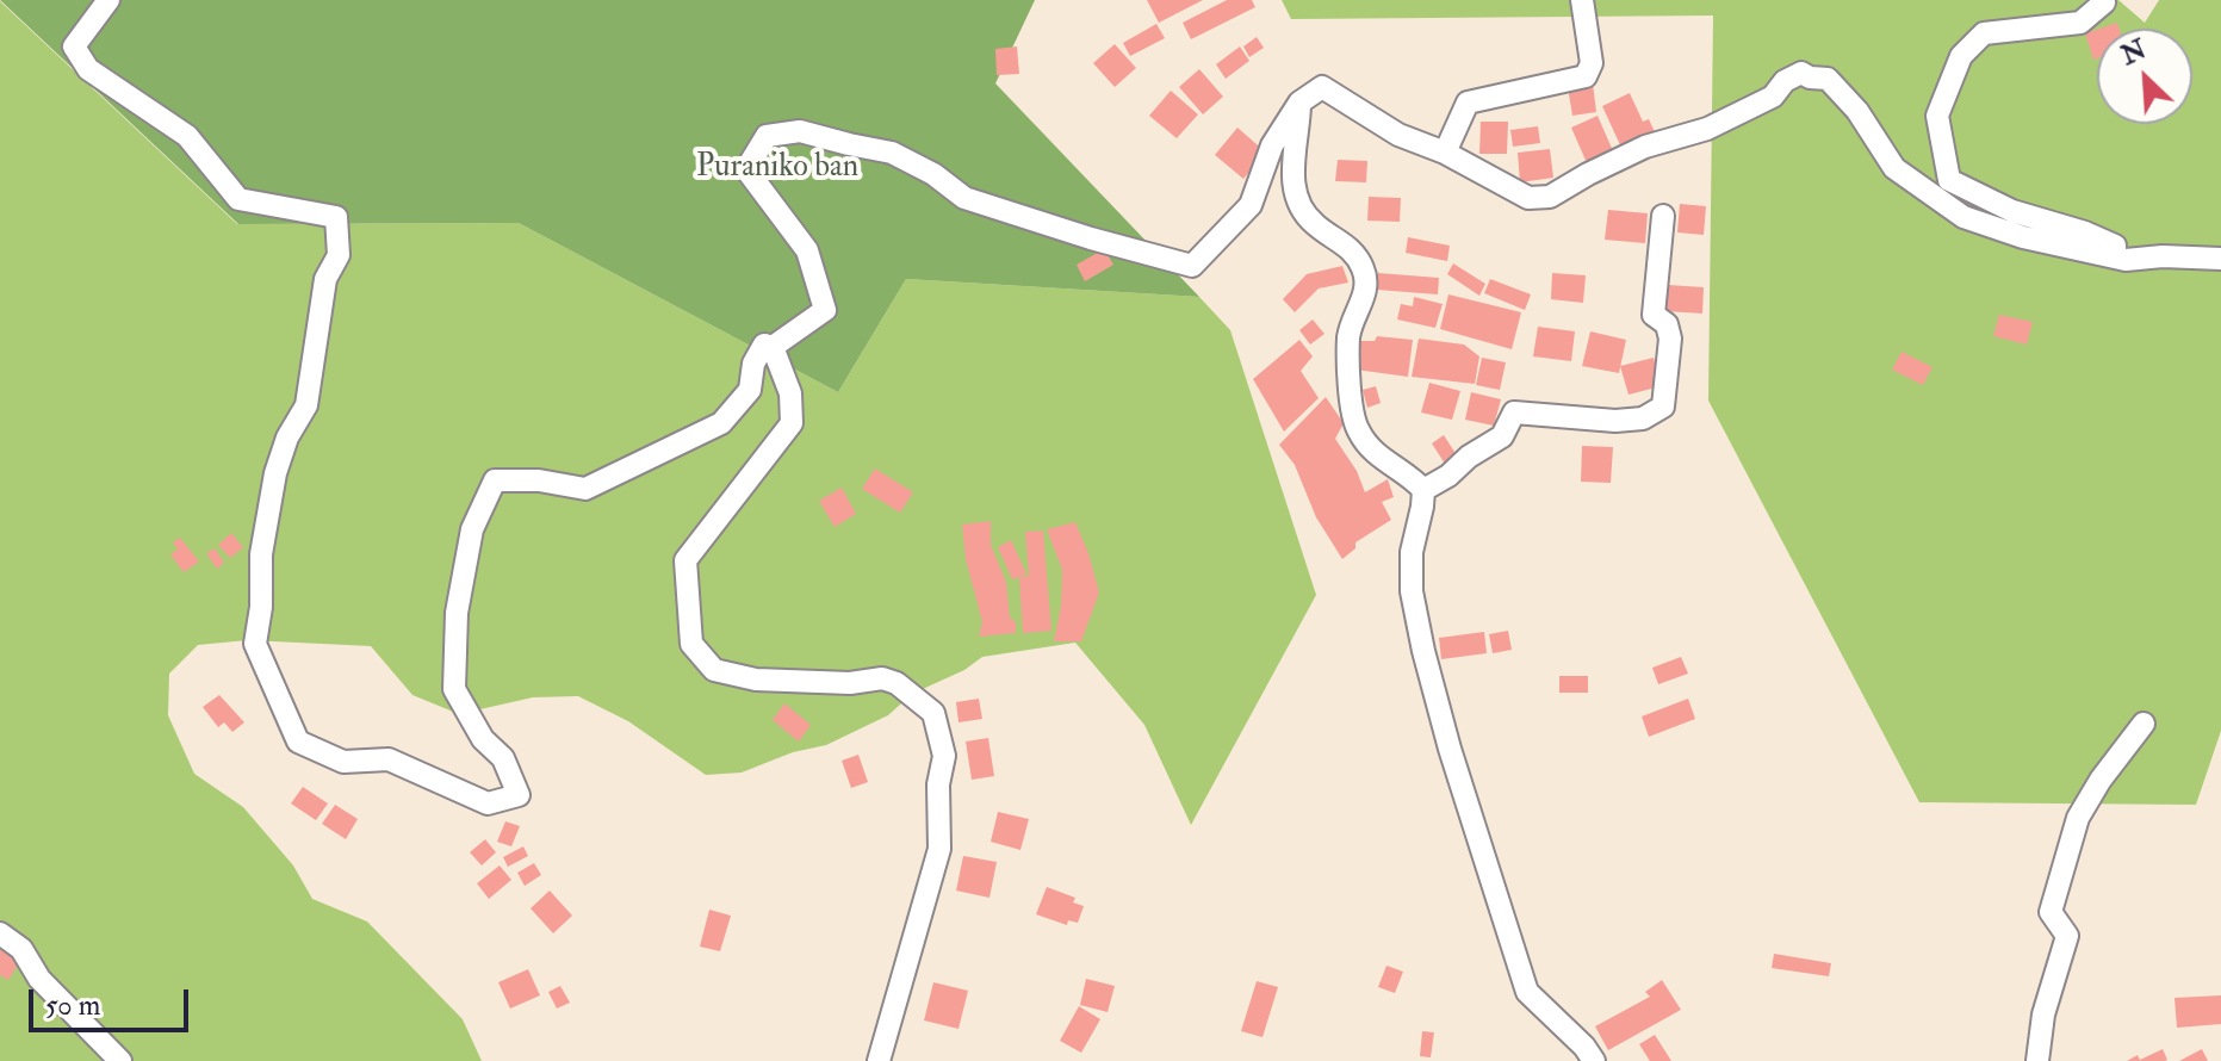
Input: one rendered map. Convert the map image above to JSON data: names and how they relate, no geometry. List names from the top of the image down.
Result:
{
  "parks": ["Puraniko ban"],
  "scale_bar": "50 m",
  "north": "top left"
}
